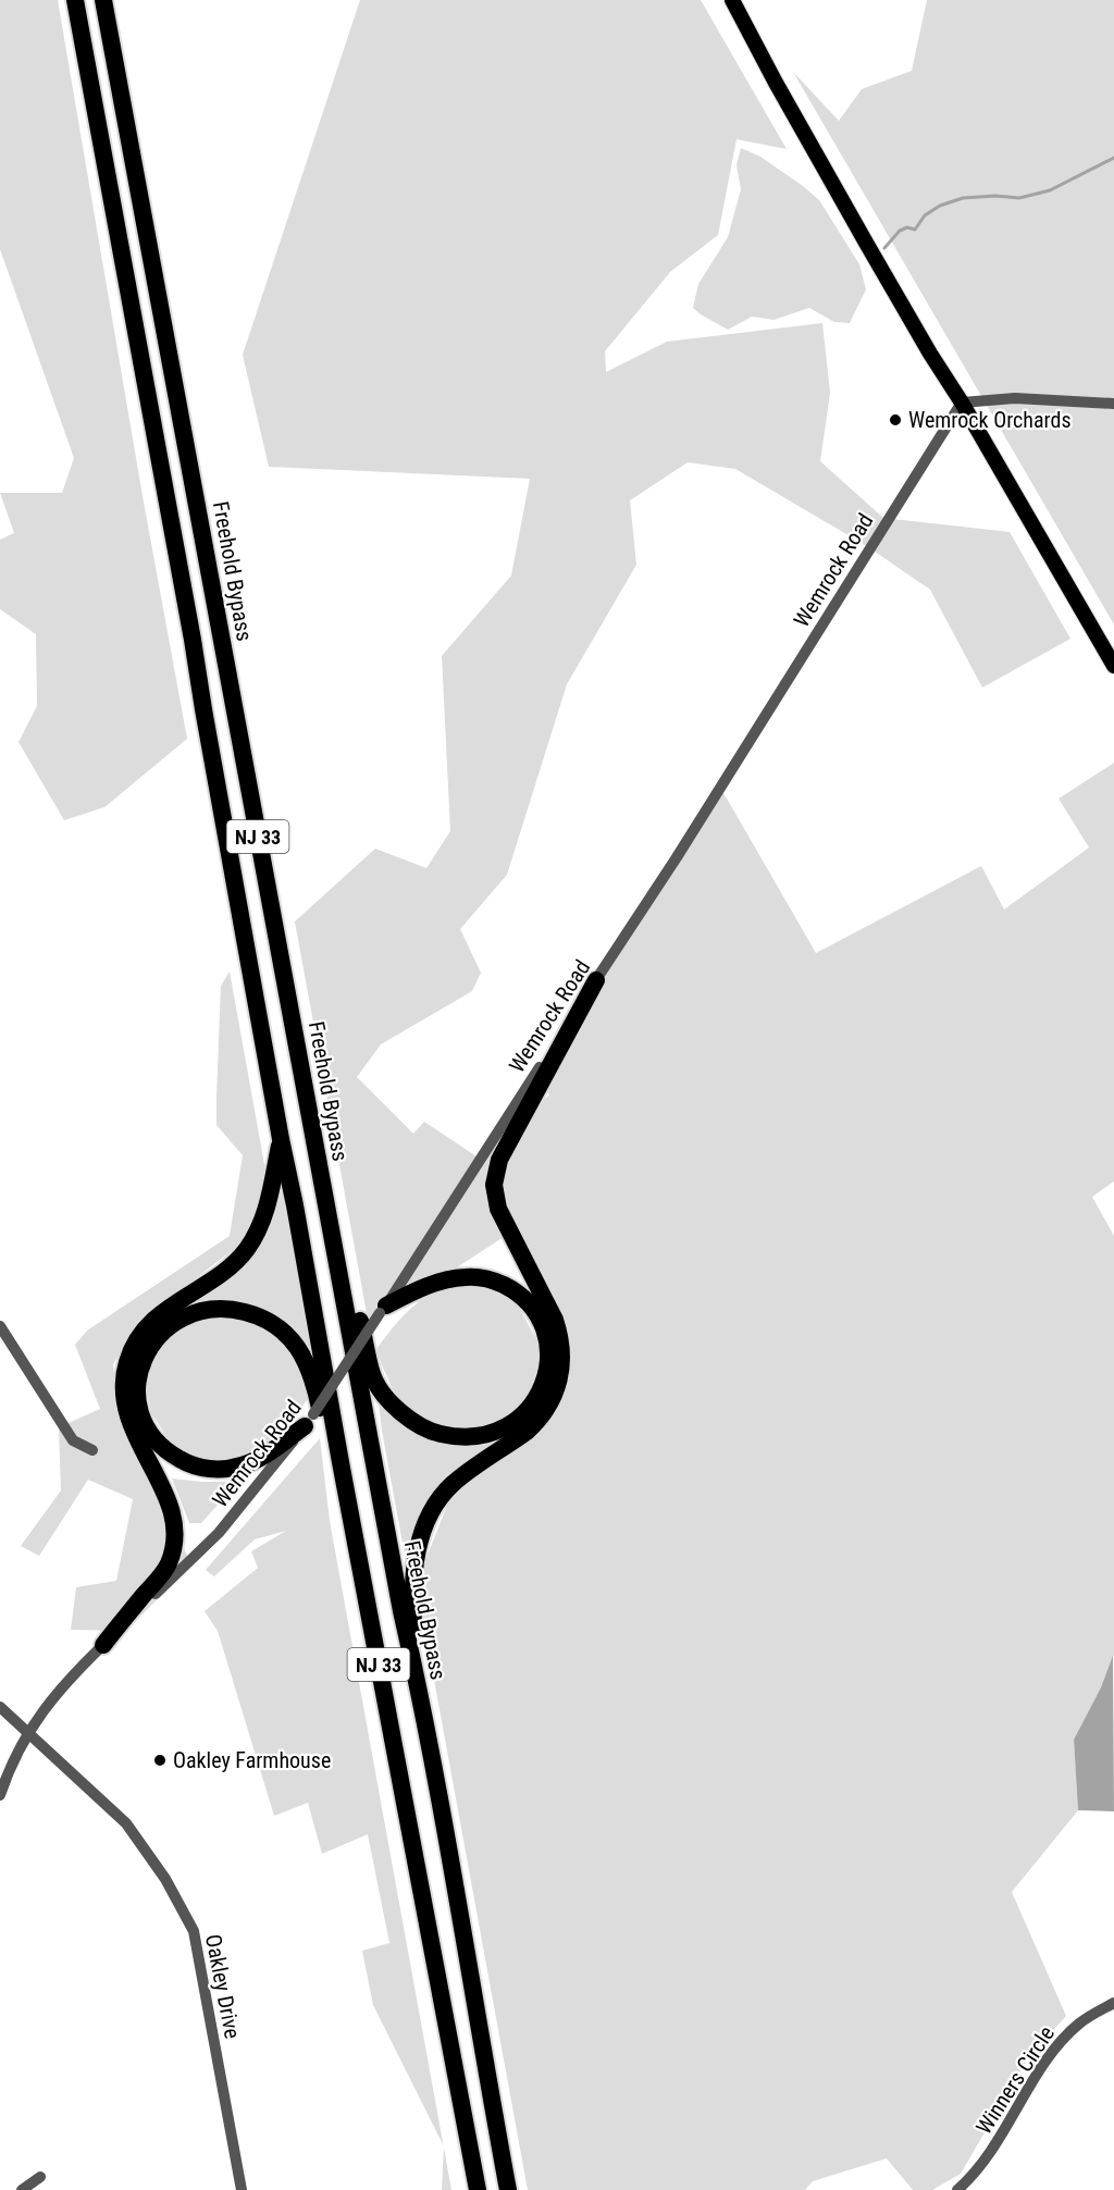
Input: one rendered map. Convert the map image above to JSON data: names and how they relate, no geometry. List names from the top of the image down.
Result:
{
  "streets": {
    "highway": ["Freehold Bypass", "NJ 33"],
    "street": ["Wemrock Road", "Oakley Drive", "Winners Circle"]
  },
  "crossings": [
    ["Wemrock Road", "Oakley Drive"]
  ],
  "places": ["Wemrock Orchards", "Oakley Farmhouse"]
}
